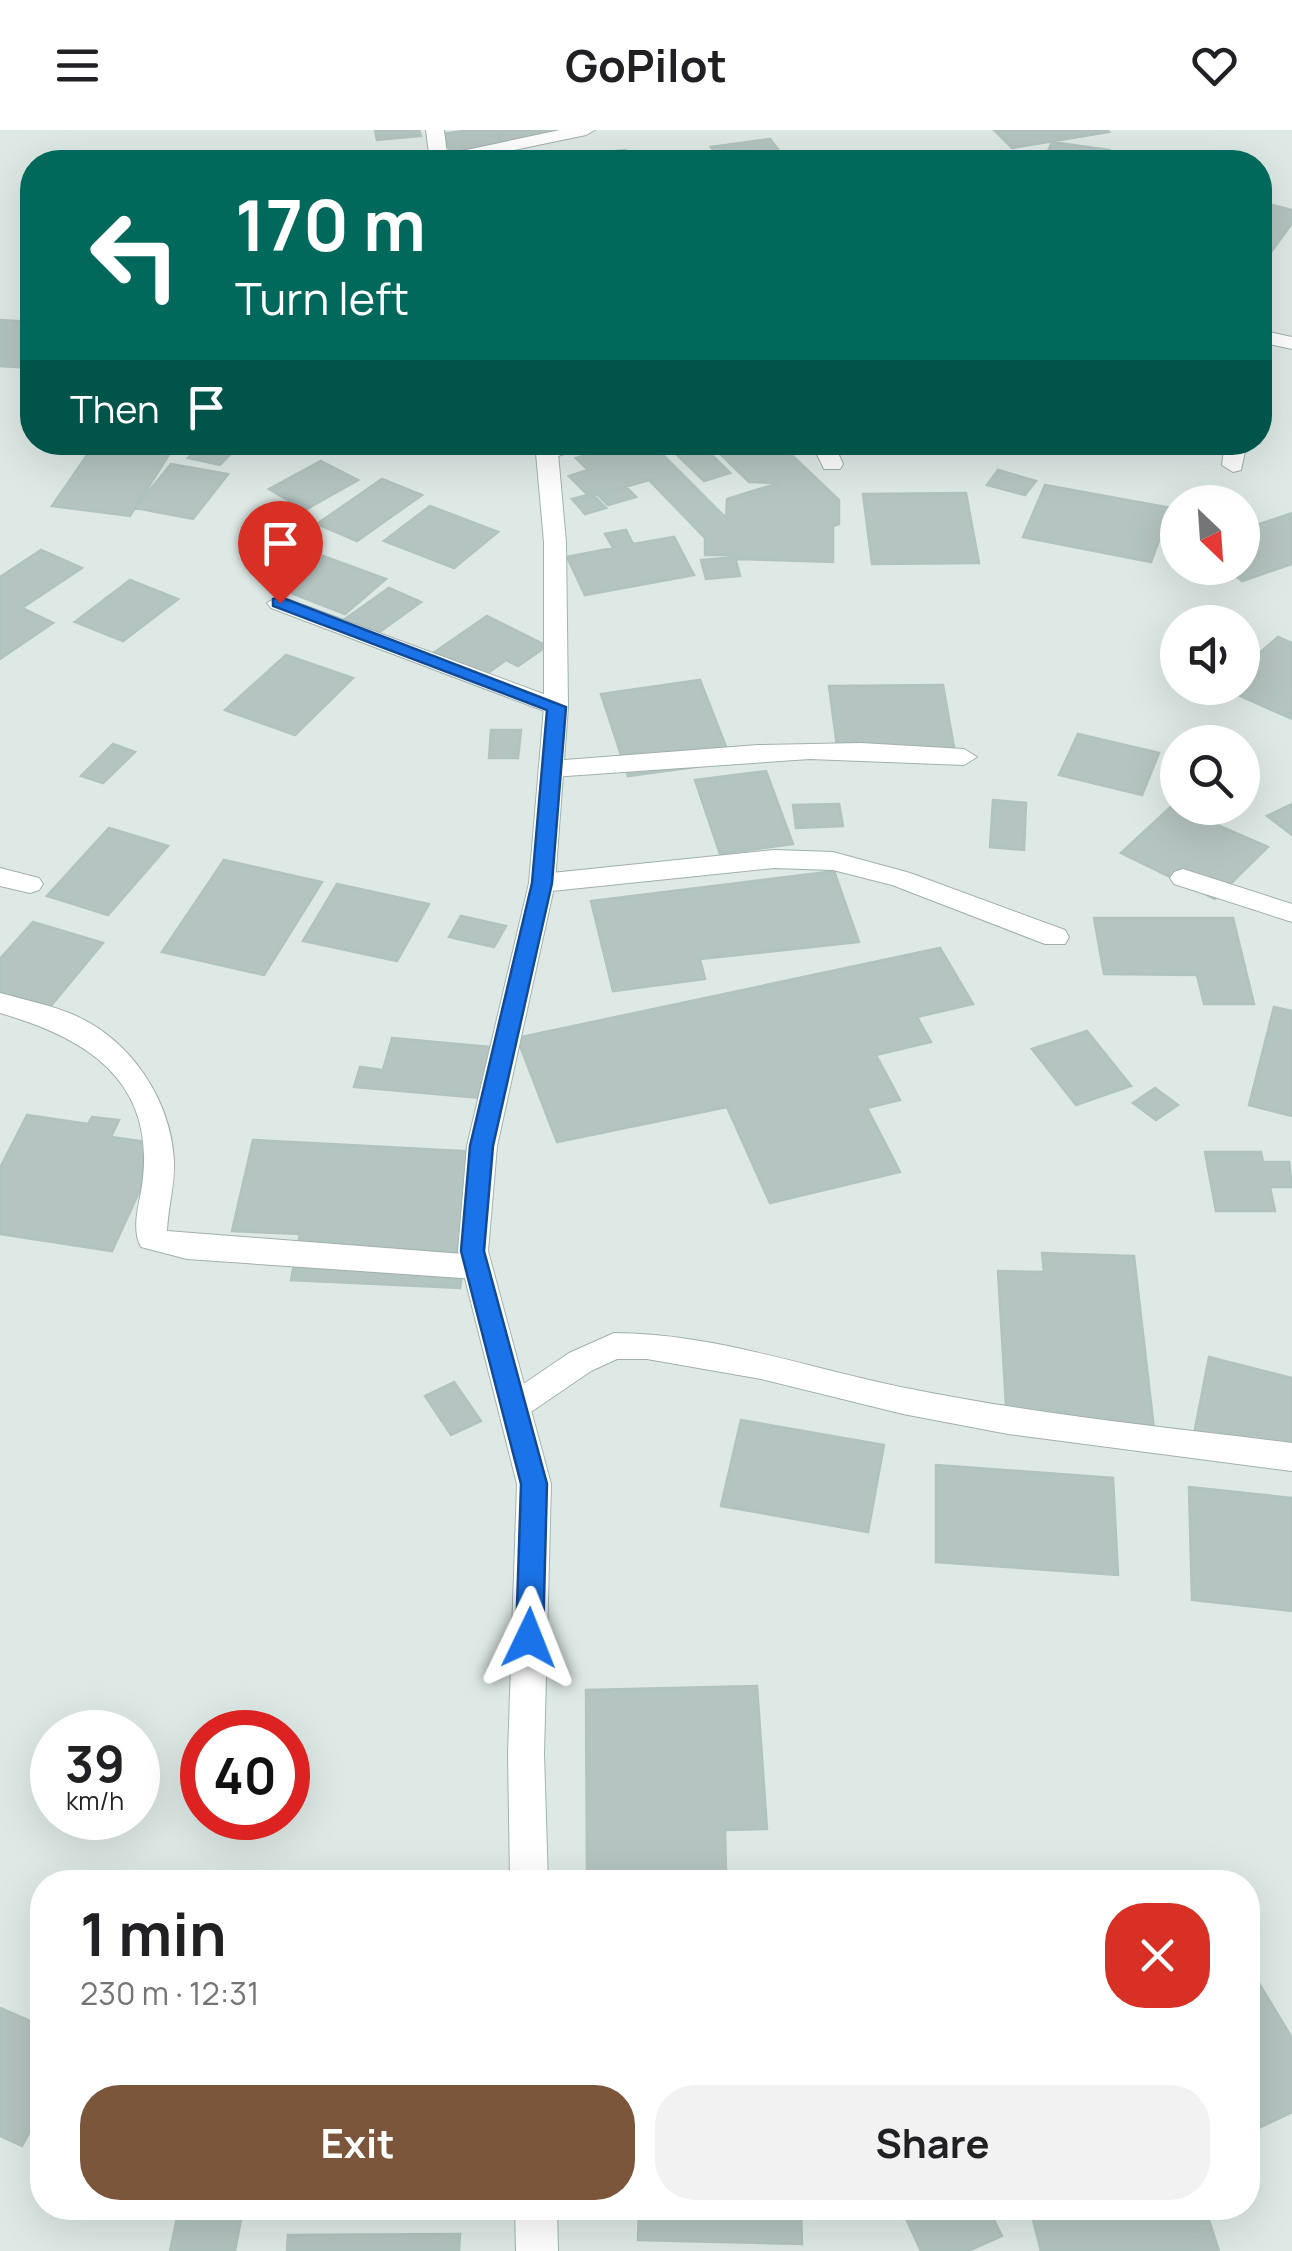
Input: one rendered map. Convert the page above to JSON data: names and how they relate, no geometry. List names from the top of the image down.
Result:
{
  "north": "bottom right",
  "page": {
    "header": "GoPilot",
    "turn": ["170 m", "Turn left"],
    "then": "Then",
    "speed": "39 km/h",
    "limit": "40",
    "heading": ["1 min", "230 m · 12:31"],
    "buttons": ["Exit", "Share"]
  }
}
